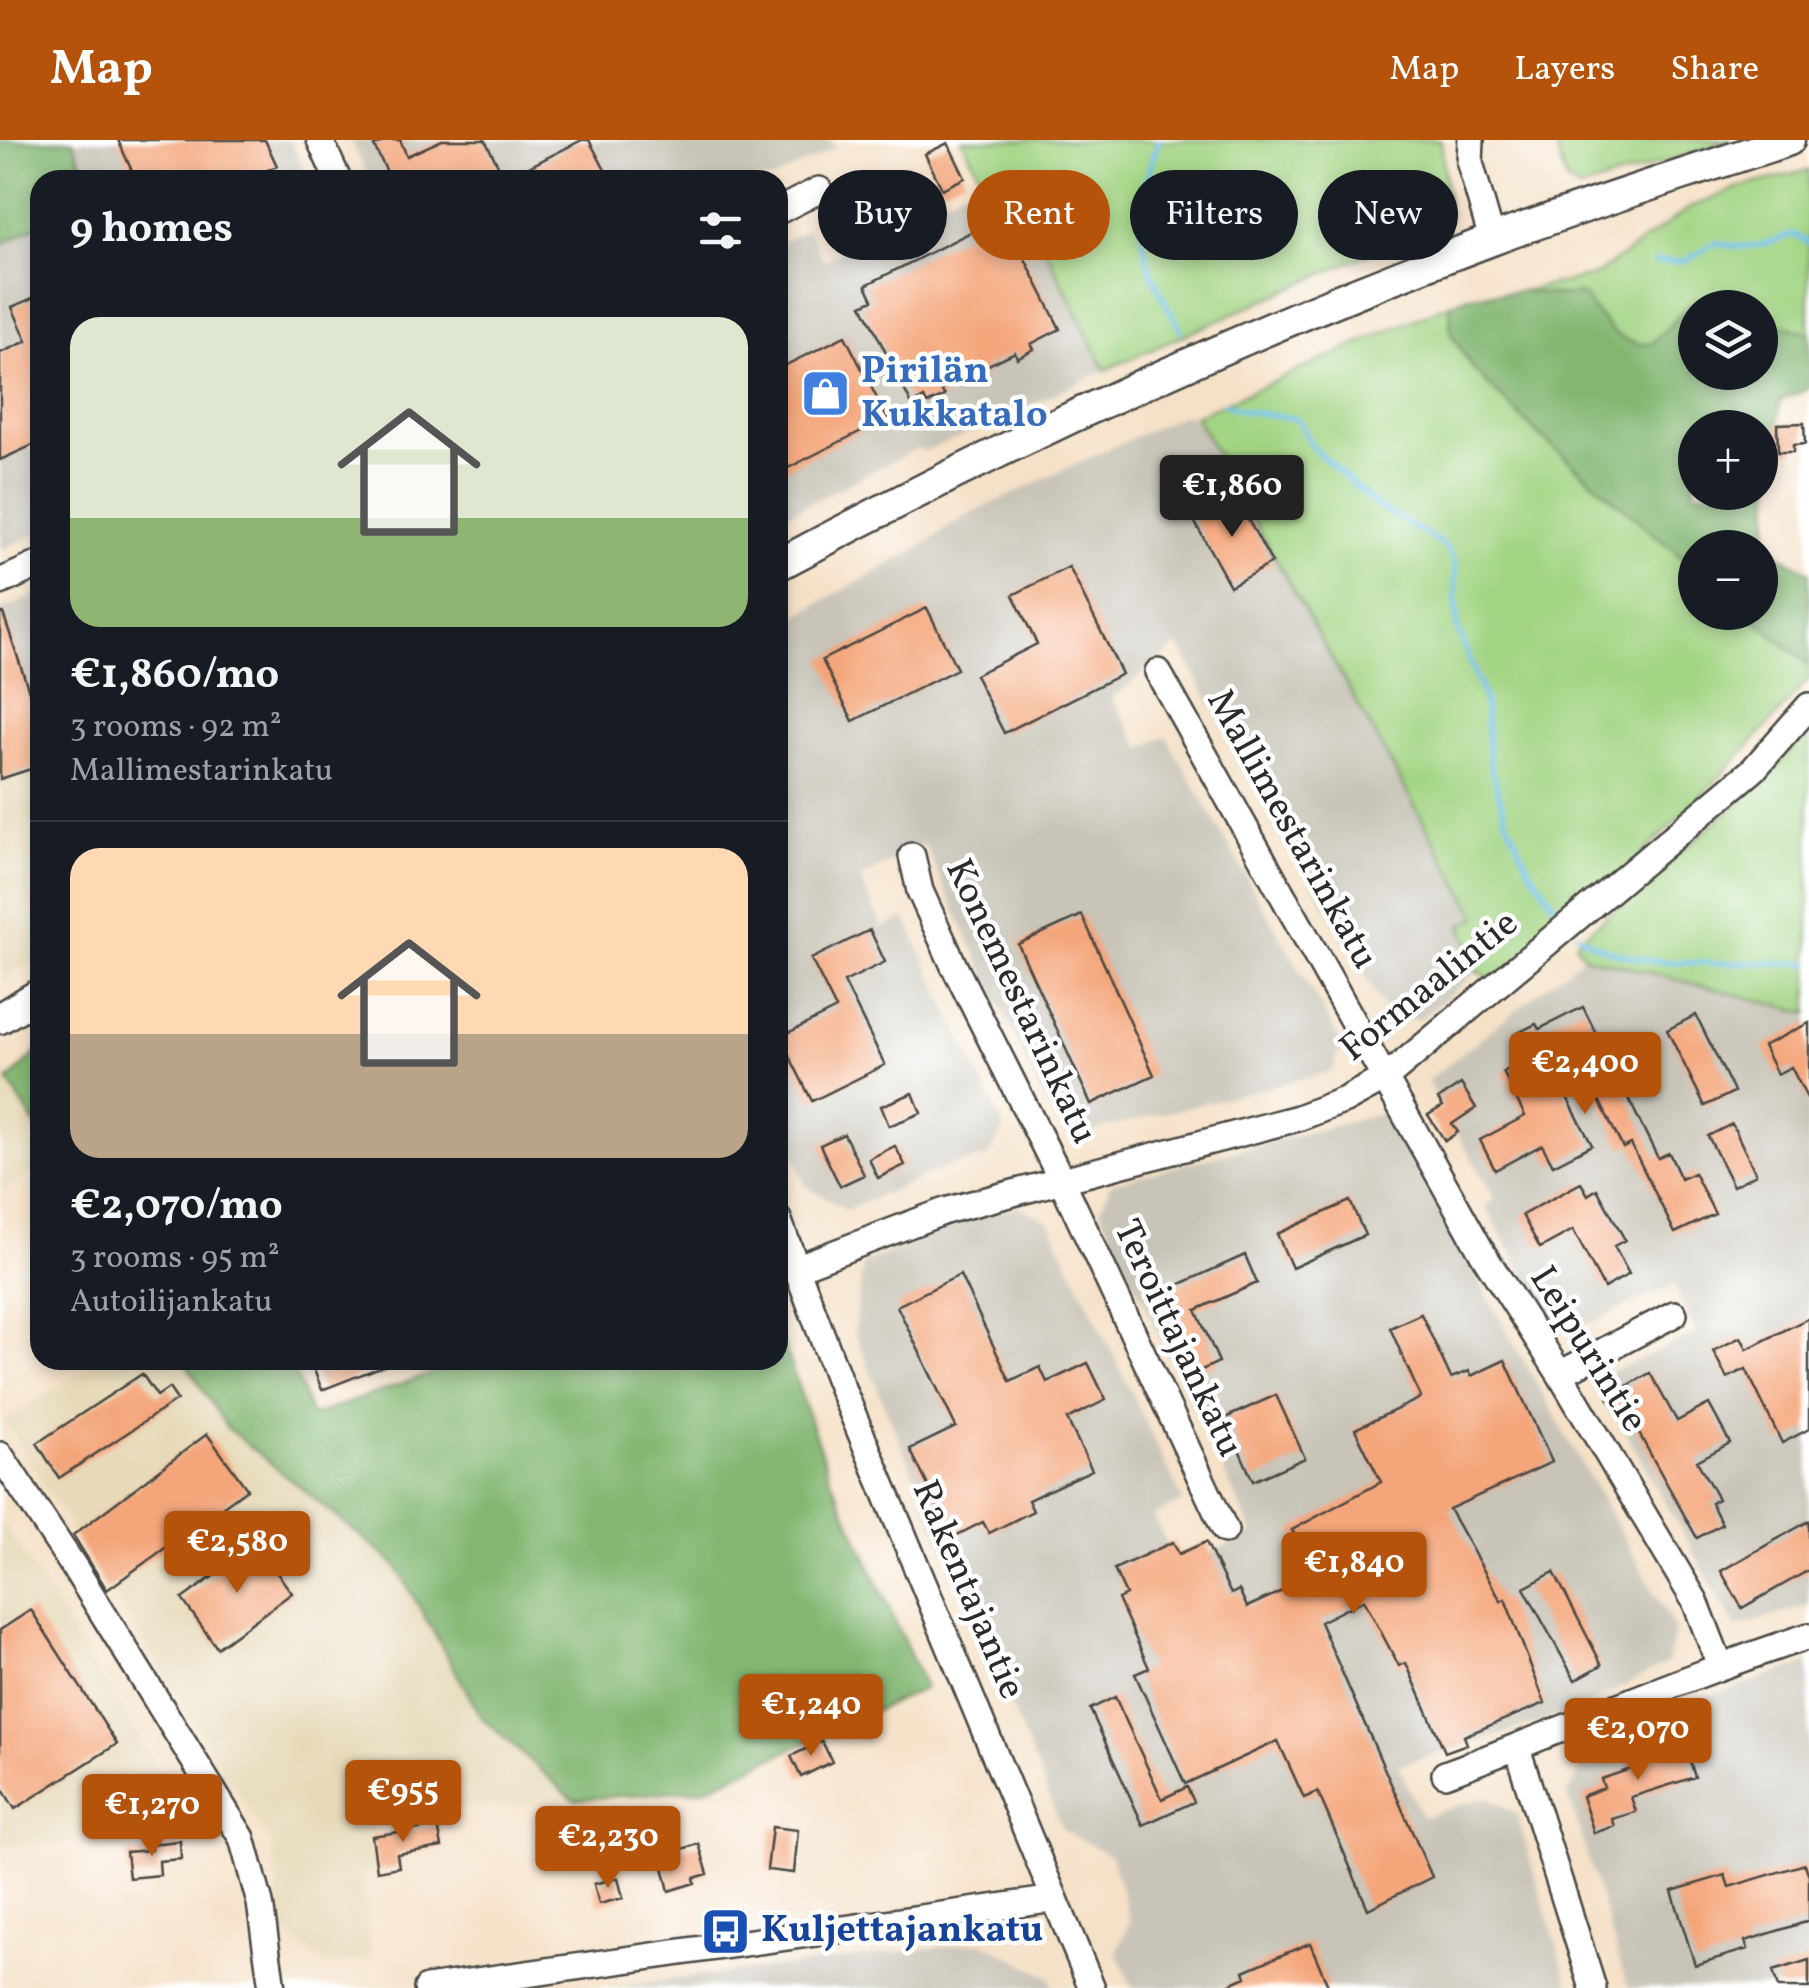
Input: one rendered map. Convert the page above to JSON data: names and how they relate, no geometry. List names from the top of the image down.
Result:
{
  "streets": {
    "street": [
      "Mallimestarinkatu",
      "Formaalintie",
      "Konemestarinkatu",
      "Teroittajankatu",
      "Leipurintie",
      "Rakentajantie"
    ]
  },
  "crossings": [
    ["Mallimestarinkatu", "Formaalintie"],
    ["Mallimestarinkatu", "Leipurintie"],
    ["Formaalintie", "Konemestarinkatu"],
    ["Formaalintie", "Teroittajankatu"],
    ["Formaalintie", "Leipurintie"],
    ["Formaalintie", "Rakentajantie"],
    ["Konemestarinkatu", "Teroittajankatu"]
  ],
  "places": {
    "shop": ["Pirilän Kukkatalo"],
    "bus stop": ["Kuljettajankatu"]
  },
  "page": {
    "header": "Map",
    "nav": ["Map", "Layers", "Share"],
    "chip": [
      "Buy",
      "Rent",
      "Filters",
      "New"
    ],
    "heading": "9 homes",
    "map_buttons": ["+", "−"],
    "list": [
      {
        "name": "€1,860/mo",
        "note": "3 rooms · 92 m² · Mallimestarinkatu"
      },
      {
        "name": "€2,070/mo",
        "note": "3 rooms · 95 m² · Autoilijankatu"
      }
    ],
    "price": [
      "€1,860",
      "€2,400",
      "€2,580",
      "€1,840",
      "€1,240",
      "€2,070",
      "€955",
      "€1,270",
      "€2,230"
    ]
  }
}
